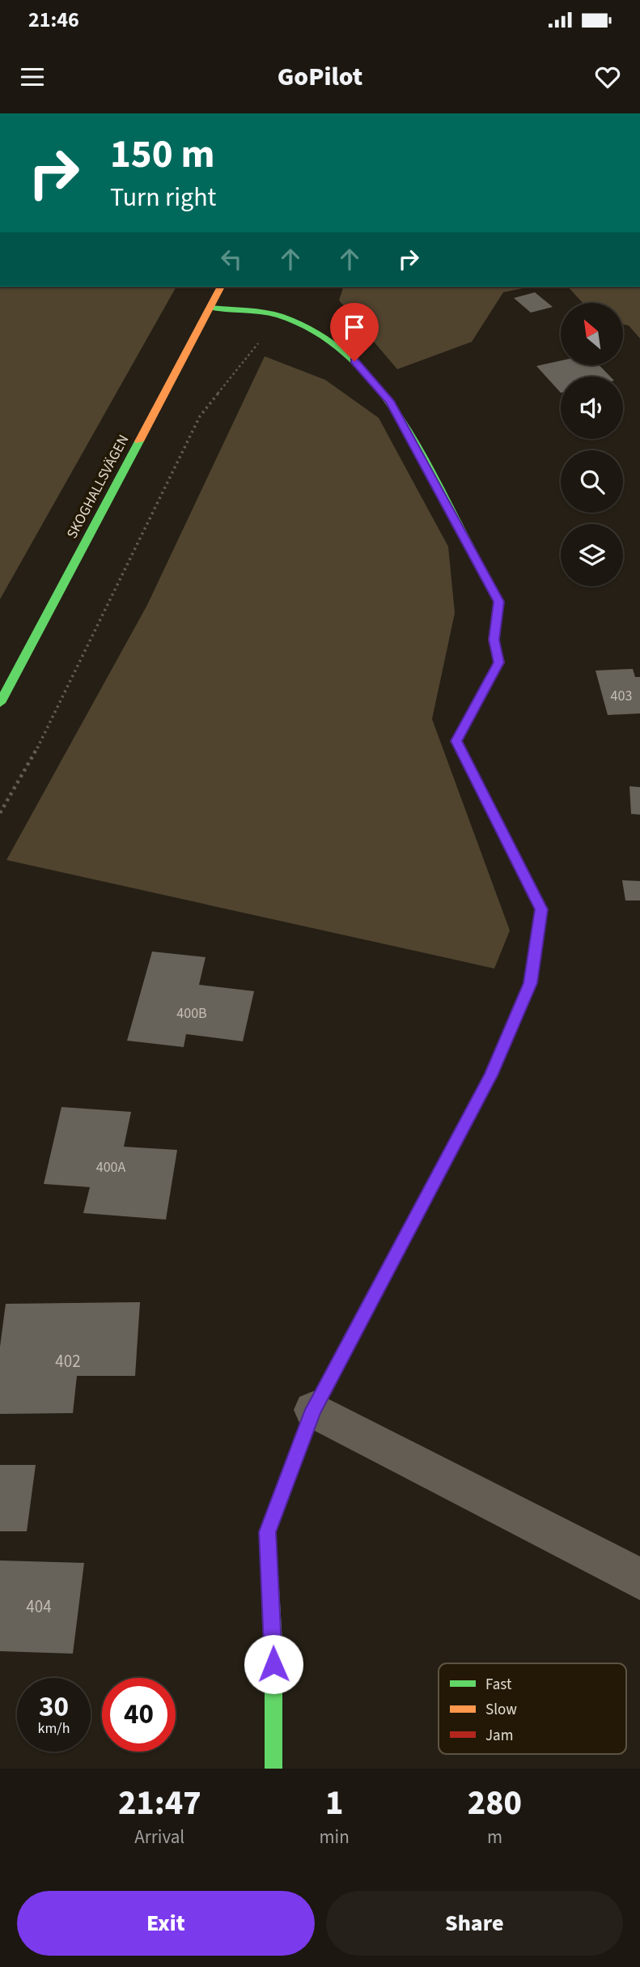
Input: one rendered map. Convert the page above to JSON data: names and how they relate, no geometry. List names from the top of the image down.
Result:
{
  "streets": {
    "street": ["SKOGHALLSVÄGEN"]
  },
  "house_numbers": [
    "403",
    "400B",
    "400A",
    "402",
    "404"
  ],
  "legend": ["Fast", "Slow", "Jam"],
  "north": "top left",
  "page": {
    "status": "21:46",
    "header": "GoPilot",
    "turn": ["150 m", "Turn right"],
    "speed": "30 km/h",
    "limit": "40",
    "eta": [
      "21:47",
      "Arrival",
      "1",
      "min",
      "280",
      "m"
    ],
    "buttons": ["Exit", "Share"]
  }
}
